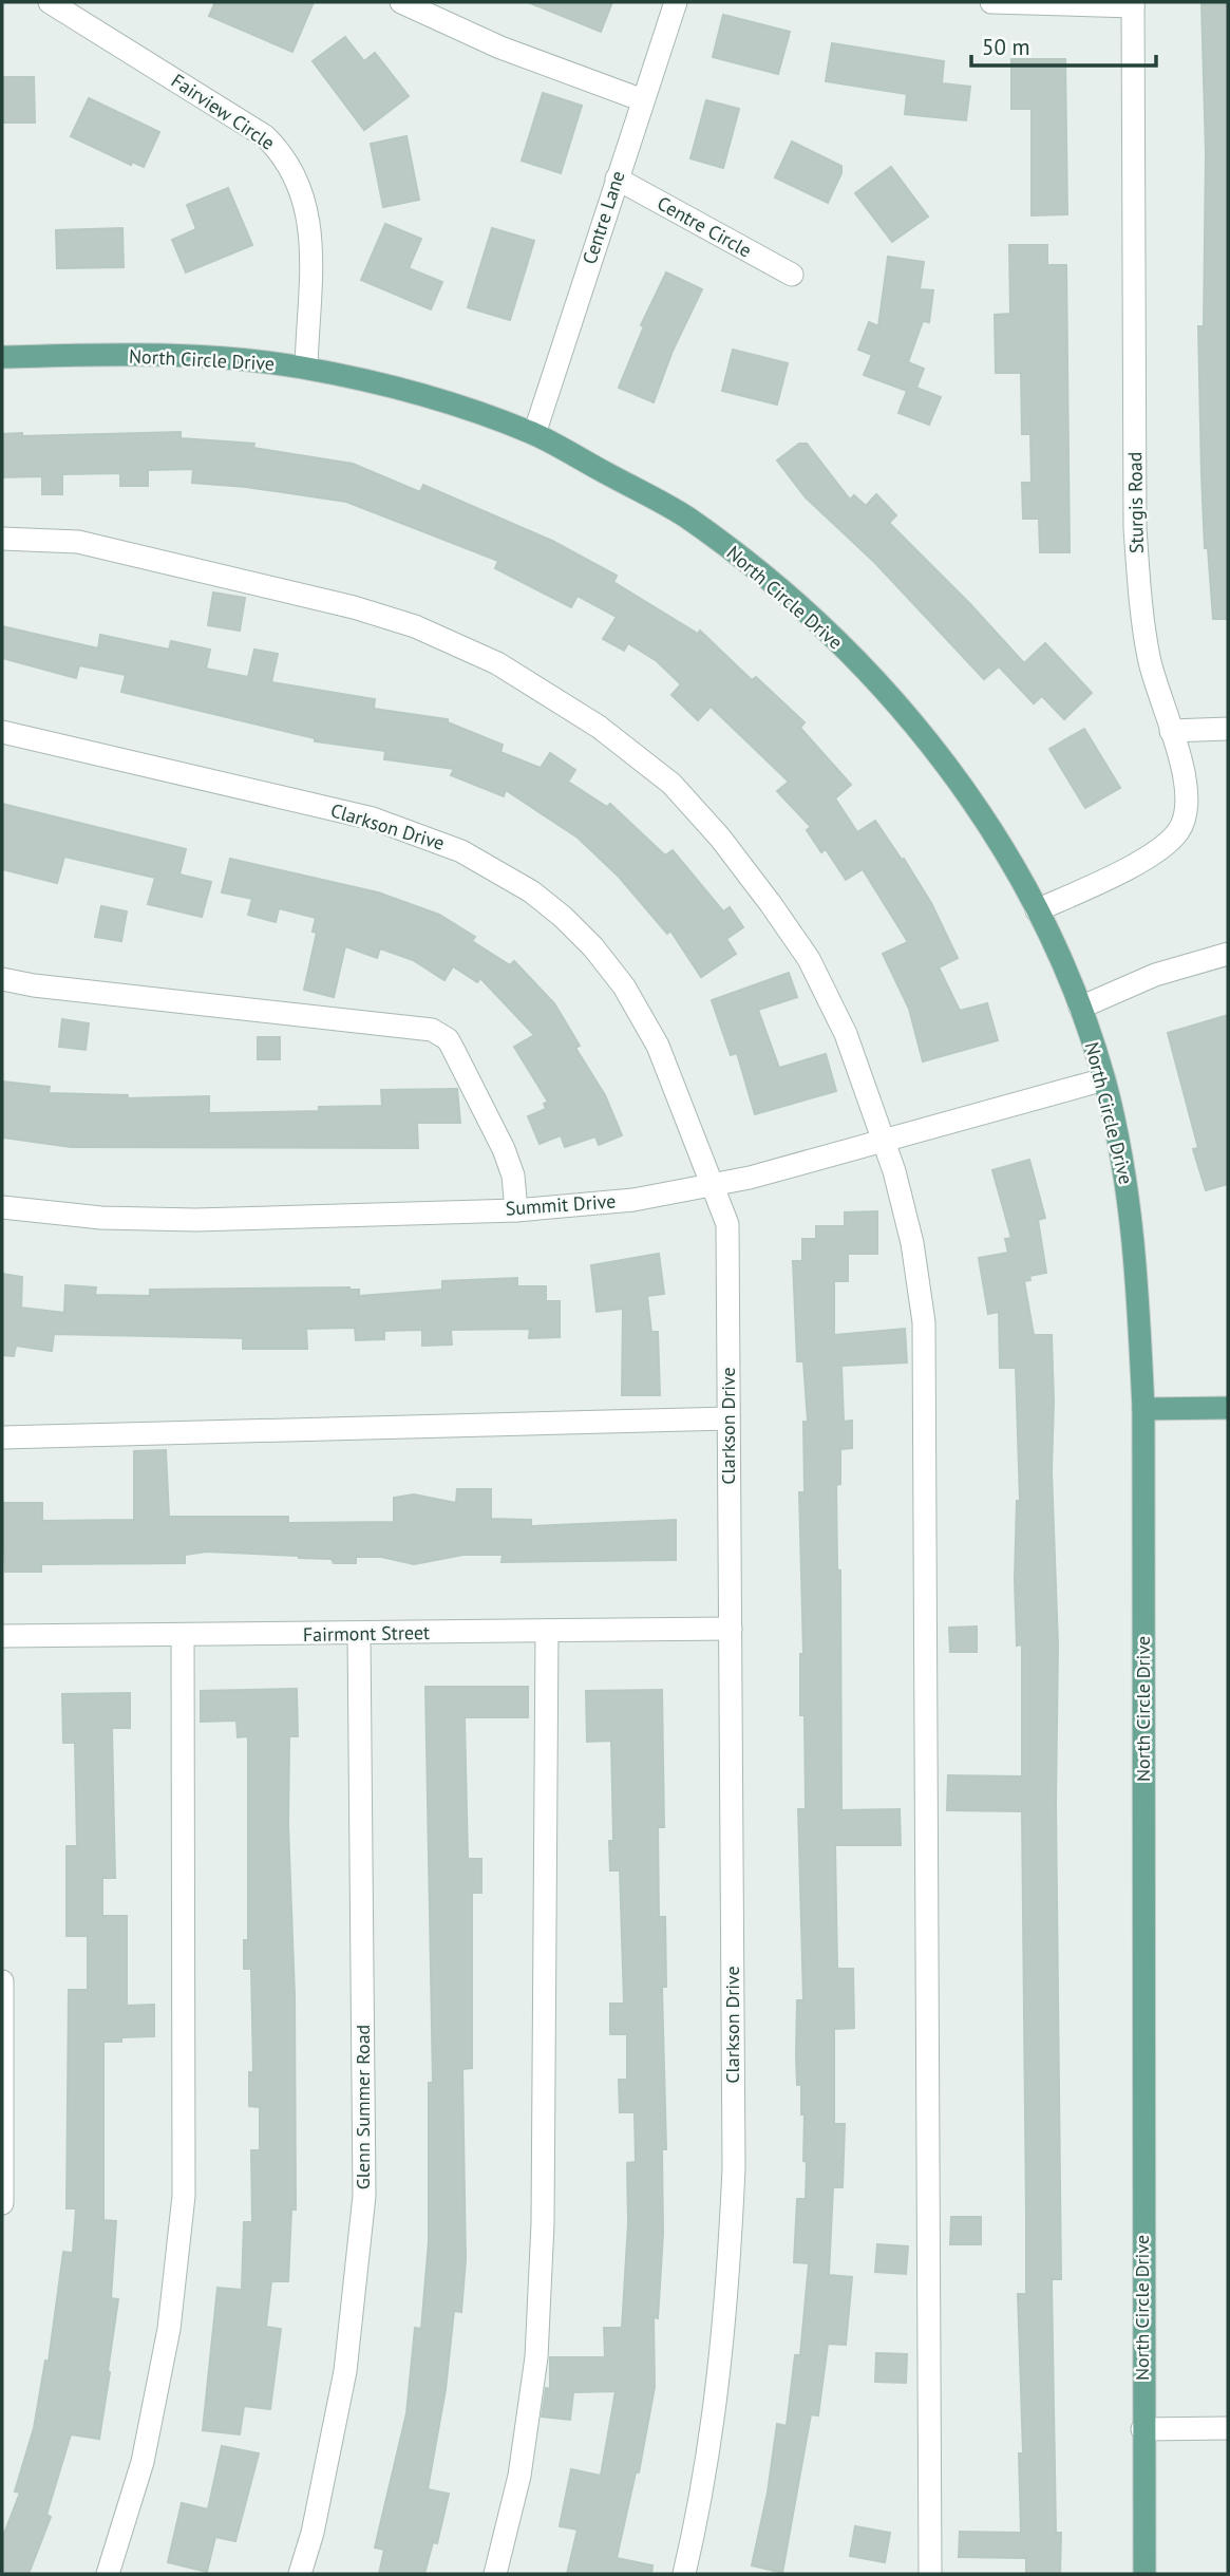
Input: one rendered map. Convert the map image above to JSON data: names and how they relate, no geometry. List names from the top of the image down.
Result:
{
  "streets": {
    "main road": ["North Circle Drive"],
    "street": [
      "Fairview Circle",
      "Centre Lane",
      "Centre Circle",
      "Sturgis Road",
      "Clarkson Drive",
      "Summit Drive",
      "Fairmont Street",
      "Glenn Summer Road"
    ]
  },
  "crossings": [
    ["Fairview Circle", "North Circle Drive"],
    ["Centre Lane", "Centre Circle"],
    ["Centre Lane", "North Circle Drive"],
    ["North Circle Drive", "Sturgis Road"],
    ["North Circle Drive", "Summit Drive"],
    ["Clarkson Drive", "Summit Drive"],
    ["Clarkson Drive", "Fairmont Street"],
    ["Fairmont Street", "Glenn Summer Road"]
  ],
  "scale_bar": "50 m"
}
